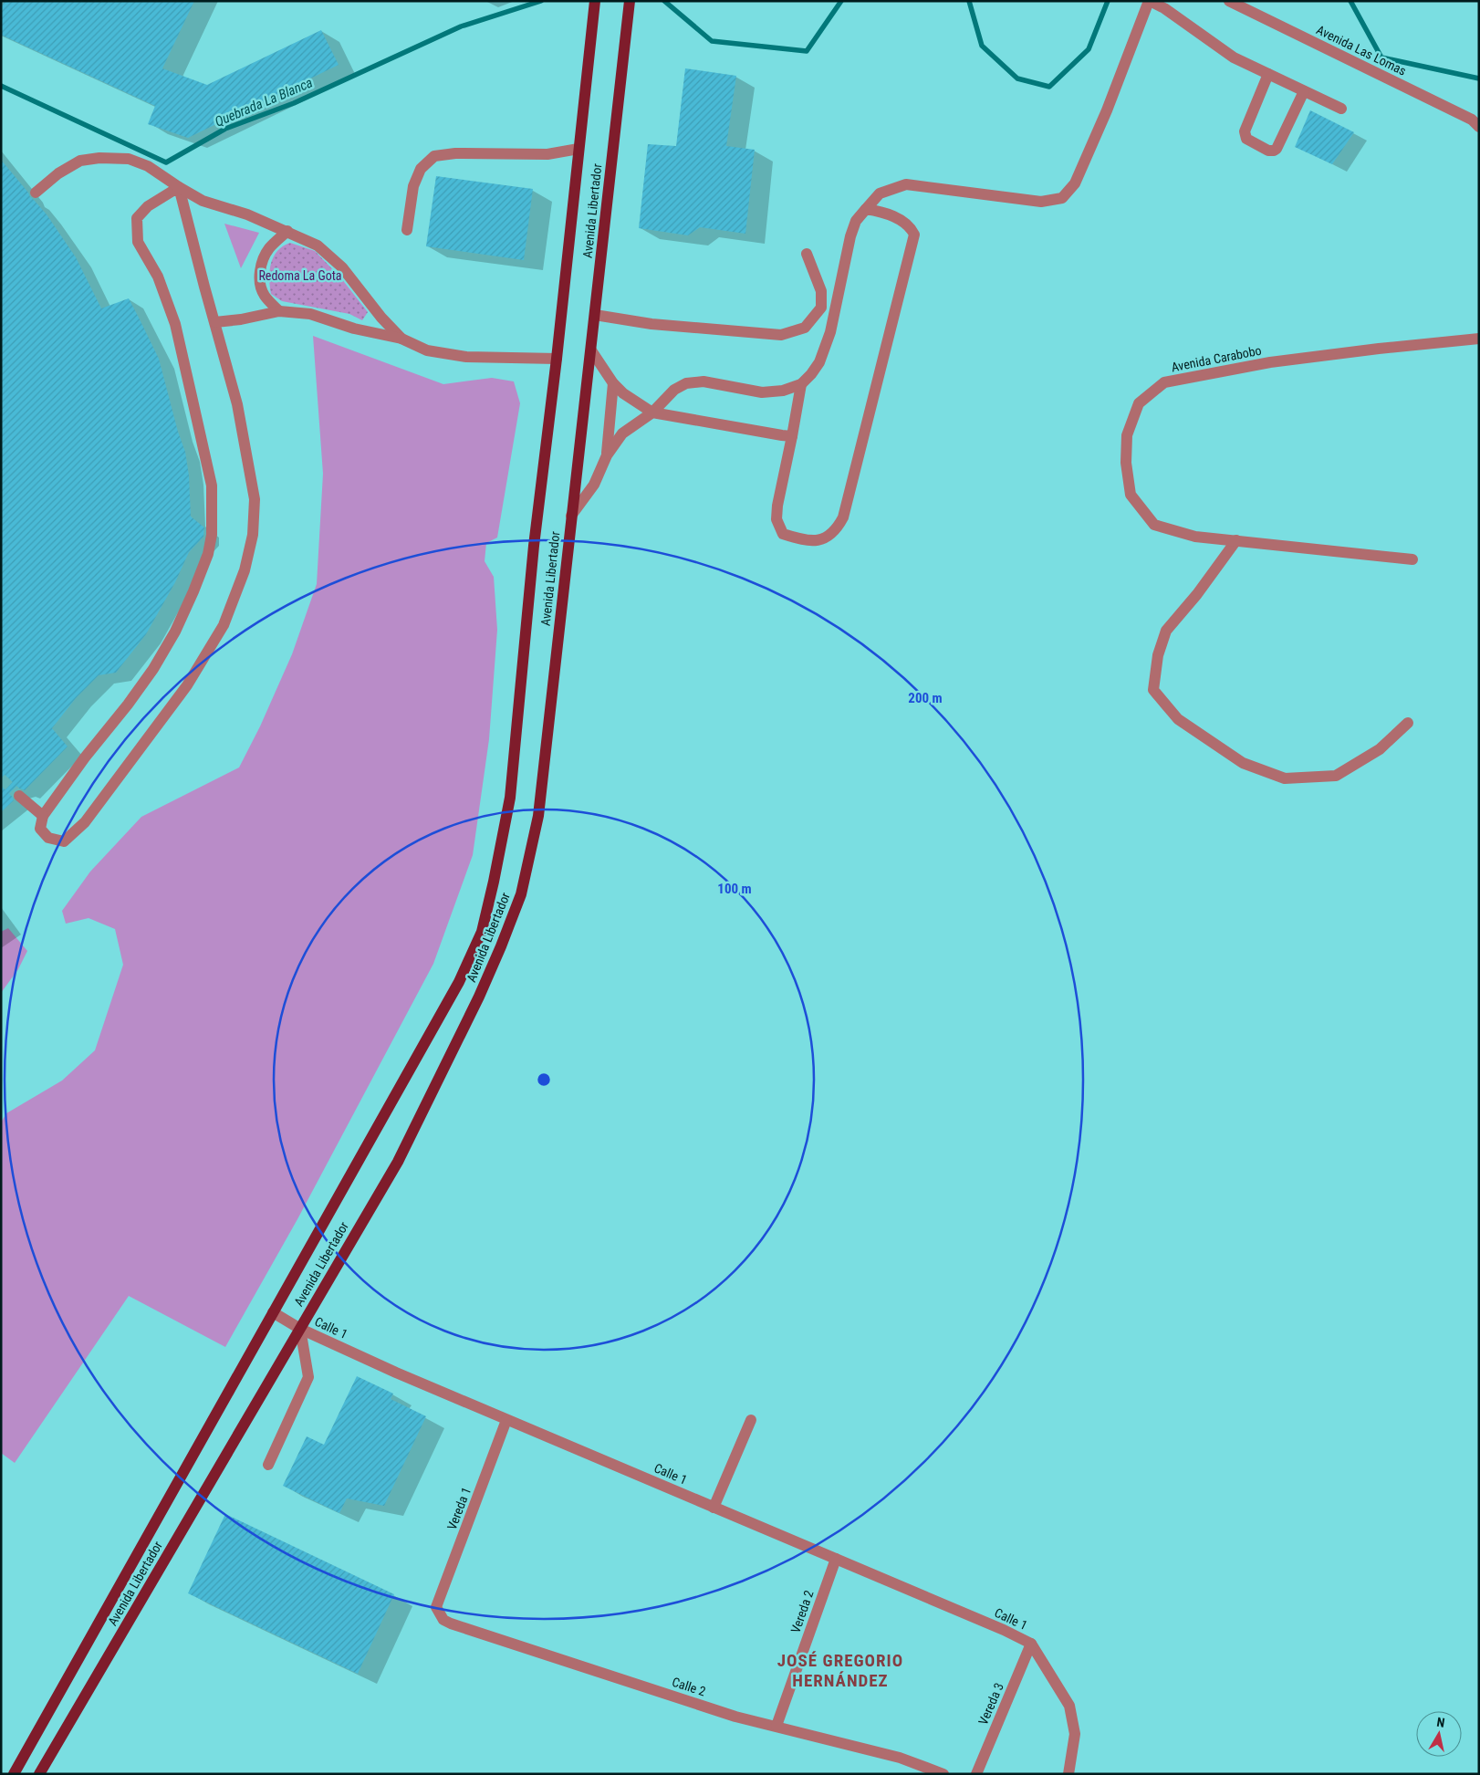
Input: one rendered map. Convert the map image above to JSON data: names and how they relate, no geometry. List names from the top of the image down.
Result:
{
  "streets": {
    "main road": ["Avenida Libertador"],
    "street": [
      "Avenida Las Lomas",
      "Avenida Carabobo",
      "Calle 1",
      "Vereda 1",
      "Vereda 2",
      "Calle 2",
      "Vereda 3"
    ]
  },
  "crossings": [
    ["Avenida Libertador", "Calle 1"],
    ["Calle 1", "Vereda 1"],
    ["Calle 1", "Vereda 2"],
    ["Calle 1", "Vereda 3"],
    ["Vereda 1", "Calle 2"],
    ["Vereda 2", "Calle 2"]
  ],
  "districts": ["JOSÉ GREGORIO HERNÁNDEZ"],
  "water": ["Quebrada La Blanca"],
  "parks": ["Redoma La Gota"],
  "north": "top",
  "rings": ["200 m", "100 m"]
}
